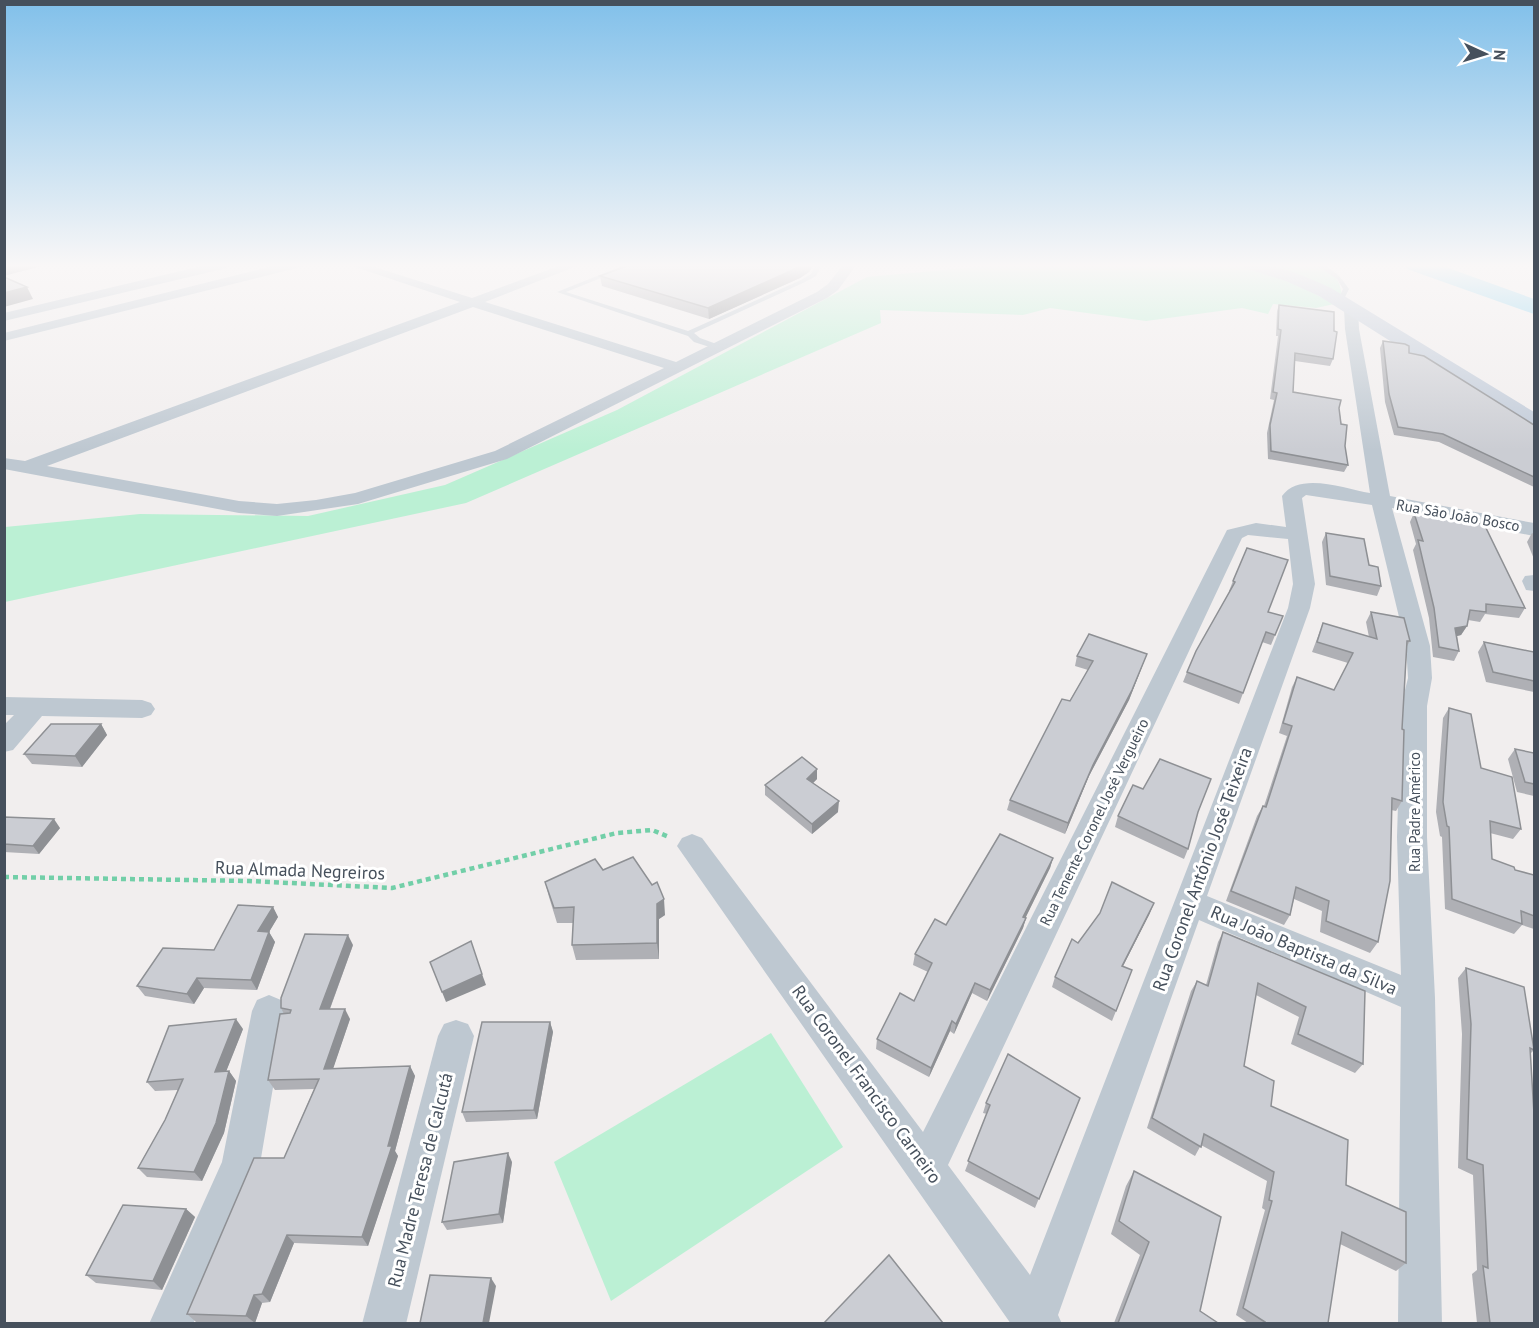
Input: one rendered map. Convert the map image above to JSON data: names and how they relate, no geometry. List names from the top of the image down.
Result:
{
  "streets": {
    "street": [
      "Rua São João Bosco",
      "Rua Padre Américo",
      "Rua Tenente-Coronel José Vergueiro",
      "Rua Coronel António José Teixeira",
      "Rua João Baptista da Silva",
      "Rua Coronel Francisco Carneiro",
      "Rua Madre Teresa de Calcutá"
    ],
    "path": ["Rua Almada Negreiros"]
  },
  "crossings": [
    ["Rua São João Bosco", "Rua Padre Américo"],
    ["Rua São João Bosco", "Rua Coronel António José Teixeira"],
    ["Rua Padre Américo", "Rua Coronel António José Teixeira"],
    ["Rua Padre Américo", "Rua João Baptista da Silva"],
    ["Rua Tenente-Coronel José Vergueiro", "Rua Coronel António José Teixeira"],
    ["Rua Tenente-Coronel José Vergueiro", "Rua Coronel Francisco Carneiro"],
    ["Rua Coronel António José Teixeira", "Rua João Baptista da Silva"],
    ["Rua Coronel António José Teixeira", "Rua Coronel Francisco Carneiro"],
    ["Rua Almada Negreiros", "Rua Coronel Francisco Carneiro"]
  ],
  "north": "right"
}
